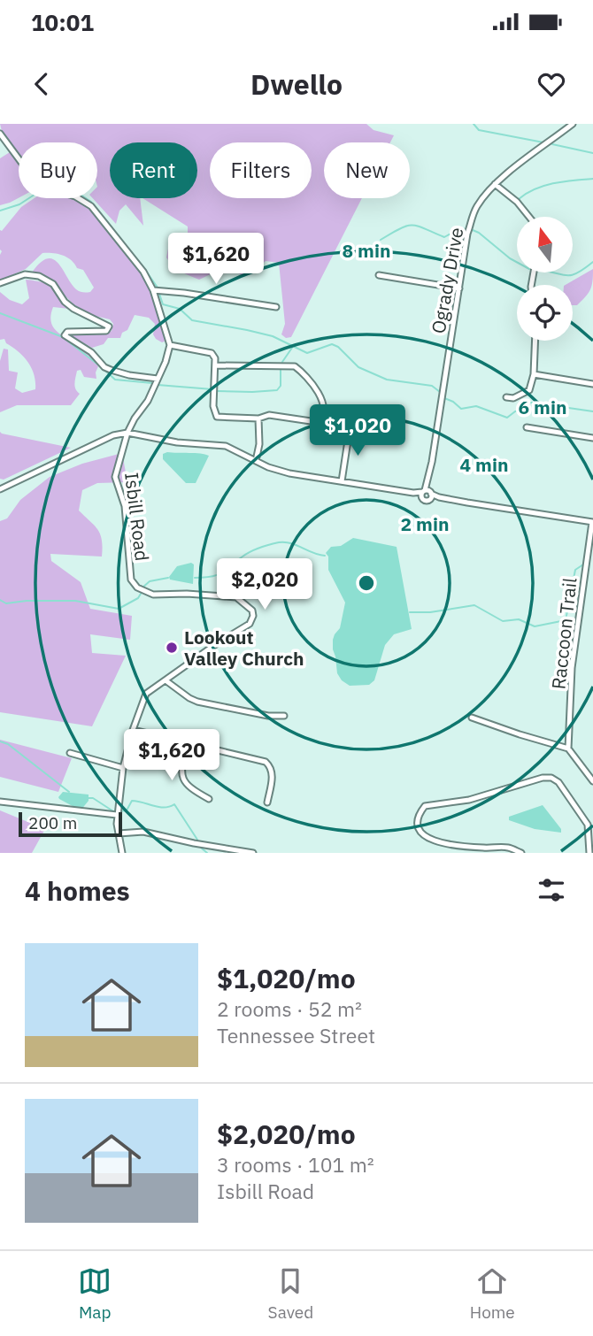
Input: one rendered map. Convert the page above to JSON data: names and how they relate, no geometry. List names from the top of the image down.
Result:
{
  "streets": {
    "street": ["Ogrady Drive", "Isbill Road", "Raccoon Trail"]
  },
  "places": ["Lookout Valley Church"],
  "scale_bar": "200 m",
  "north": "top",
  "page": {
    "status": "10:01",
    "header": "Dwello",
    "chip": [
      "Buy",
      "Rent",
      "Filters",
      "New"
    ],
    "price": [
      "$1,620",
      "$1,020",
      "$2,020",
      "$1,620"
    ],
    "scale": "200 m",
    "heading": "4 homes",
    "list": [
      {
        "name": "$1,020/mo",
        "note": "2 rooms · 52 m² · Tennessee Street"
      },
      {
        "name": "$2,020/mo",
        "note": "3 rooms · 101 m² · Isbill Road"
      }
    ],
    "tabs": ["Map", "Saved", "Home"]
  },
  "rings": [
    "8 min",
    "6 min",
    "4 min",
    "2 min"
  ]
}
